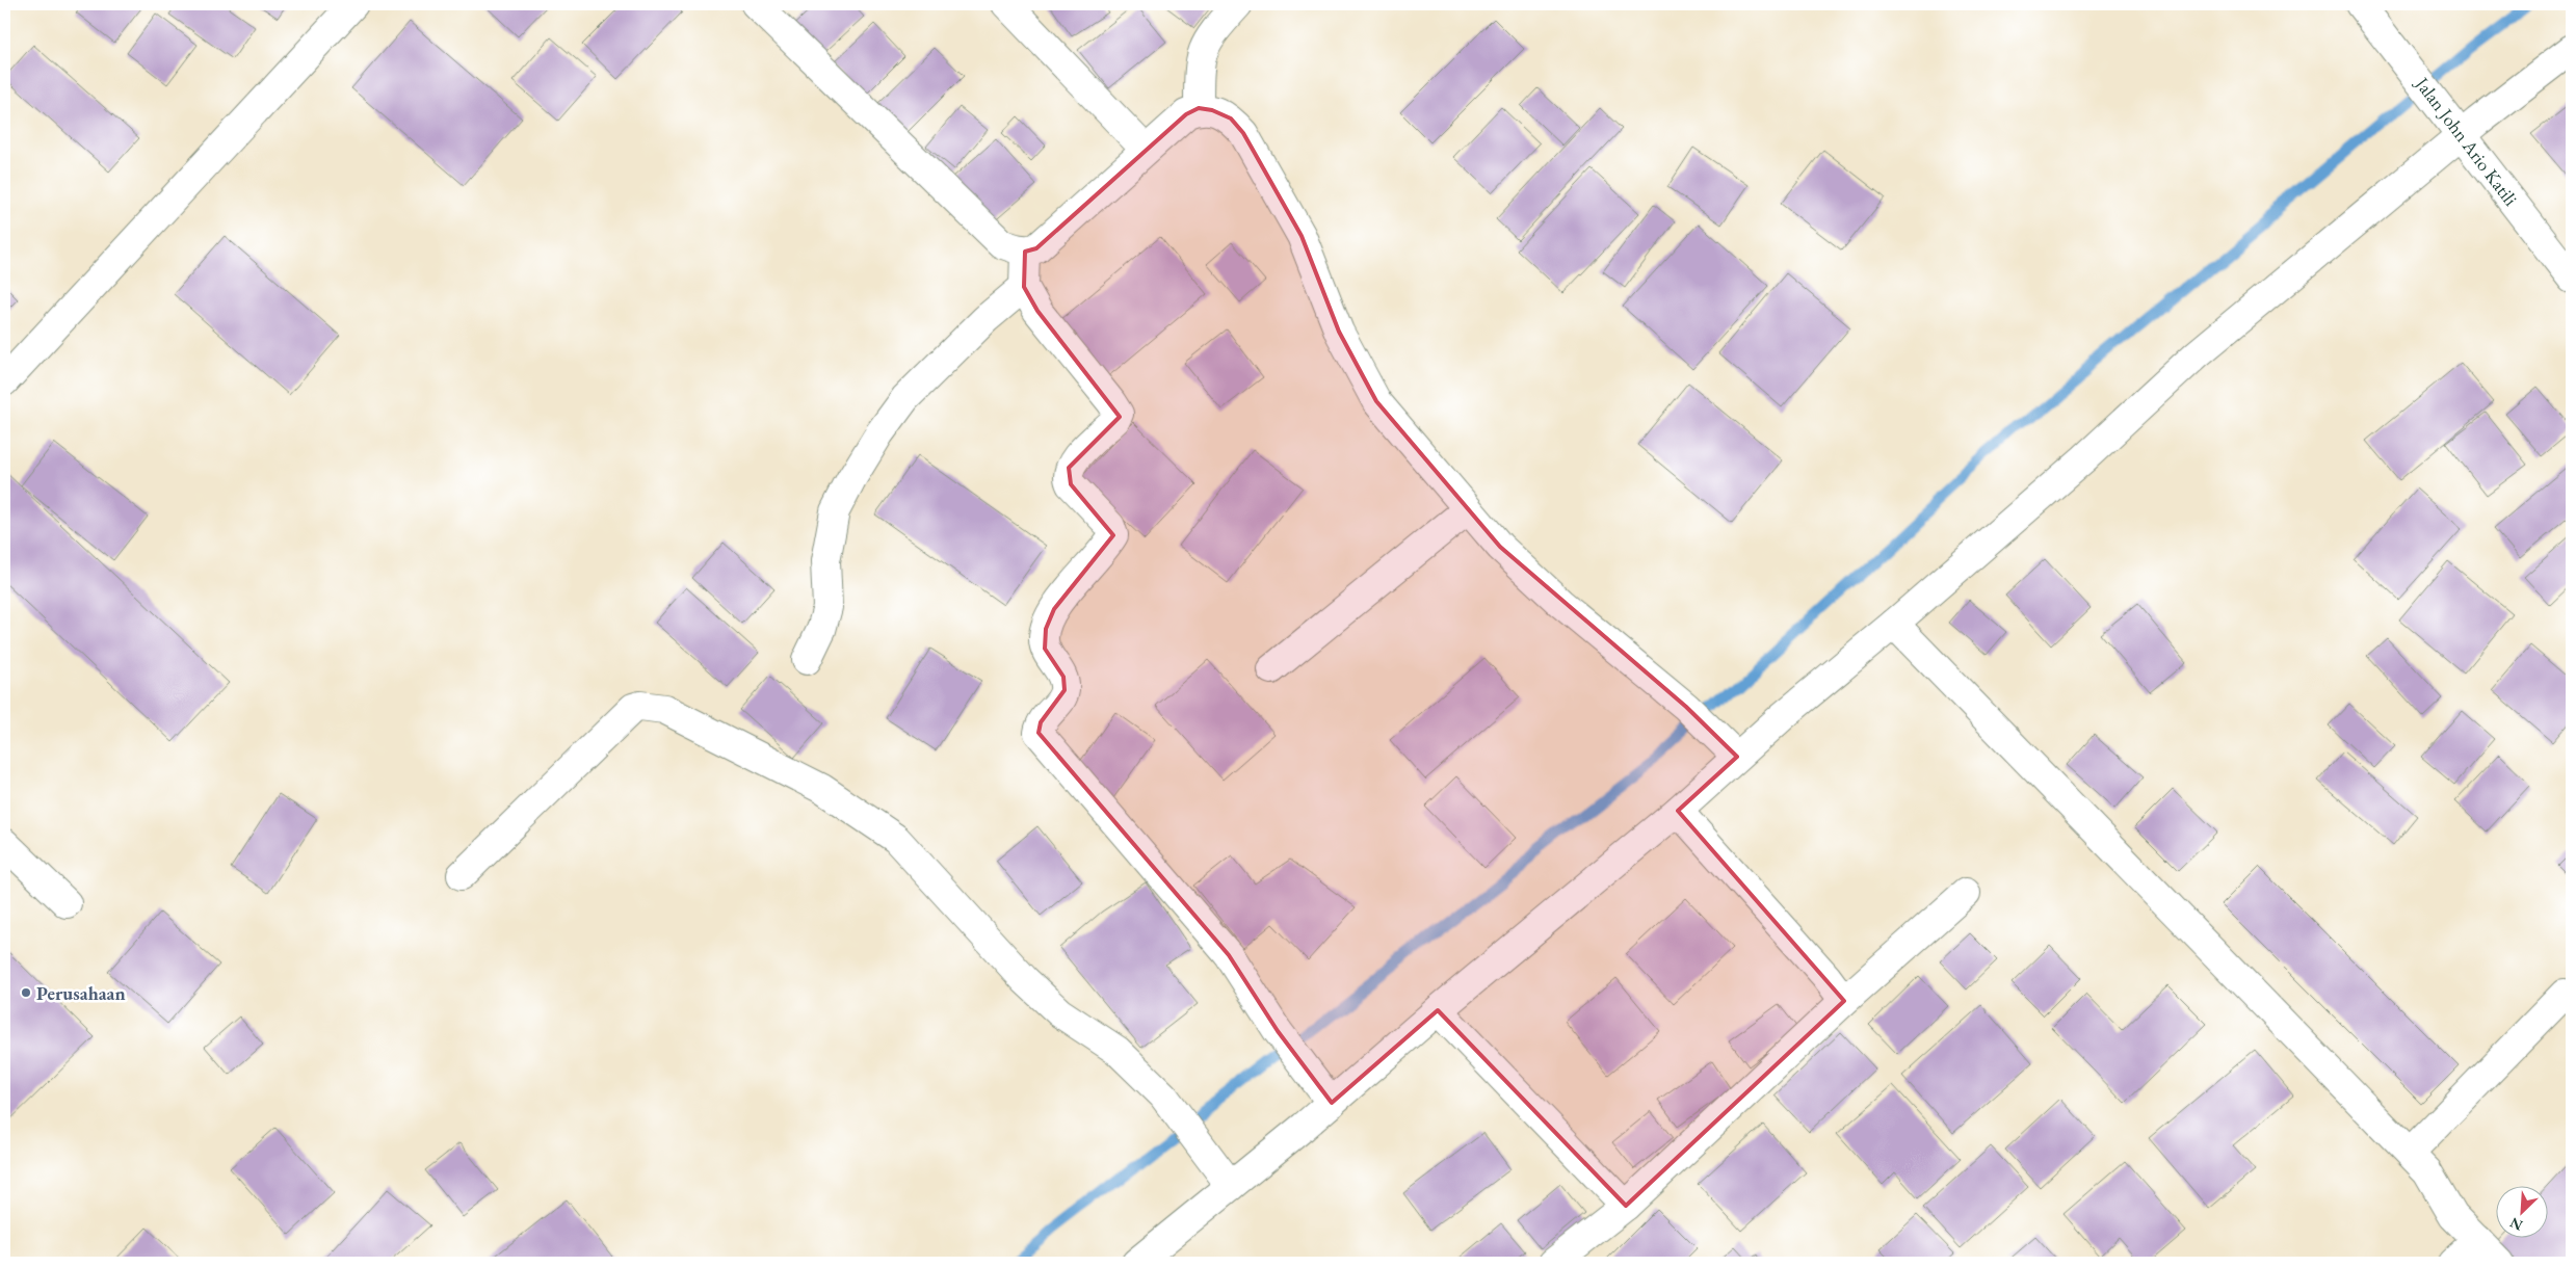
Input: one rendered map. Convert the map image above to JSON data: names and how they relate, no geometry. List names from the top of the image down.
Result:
{
  "streets": {
    "street": ["Jalan John Ario Katili"]
  },
  "places": ["Perusahaan"],
  "north": "bottom left"
}
